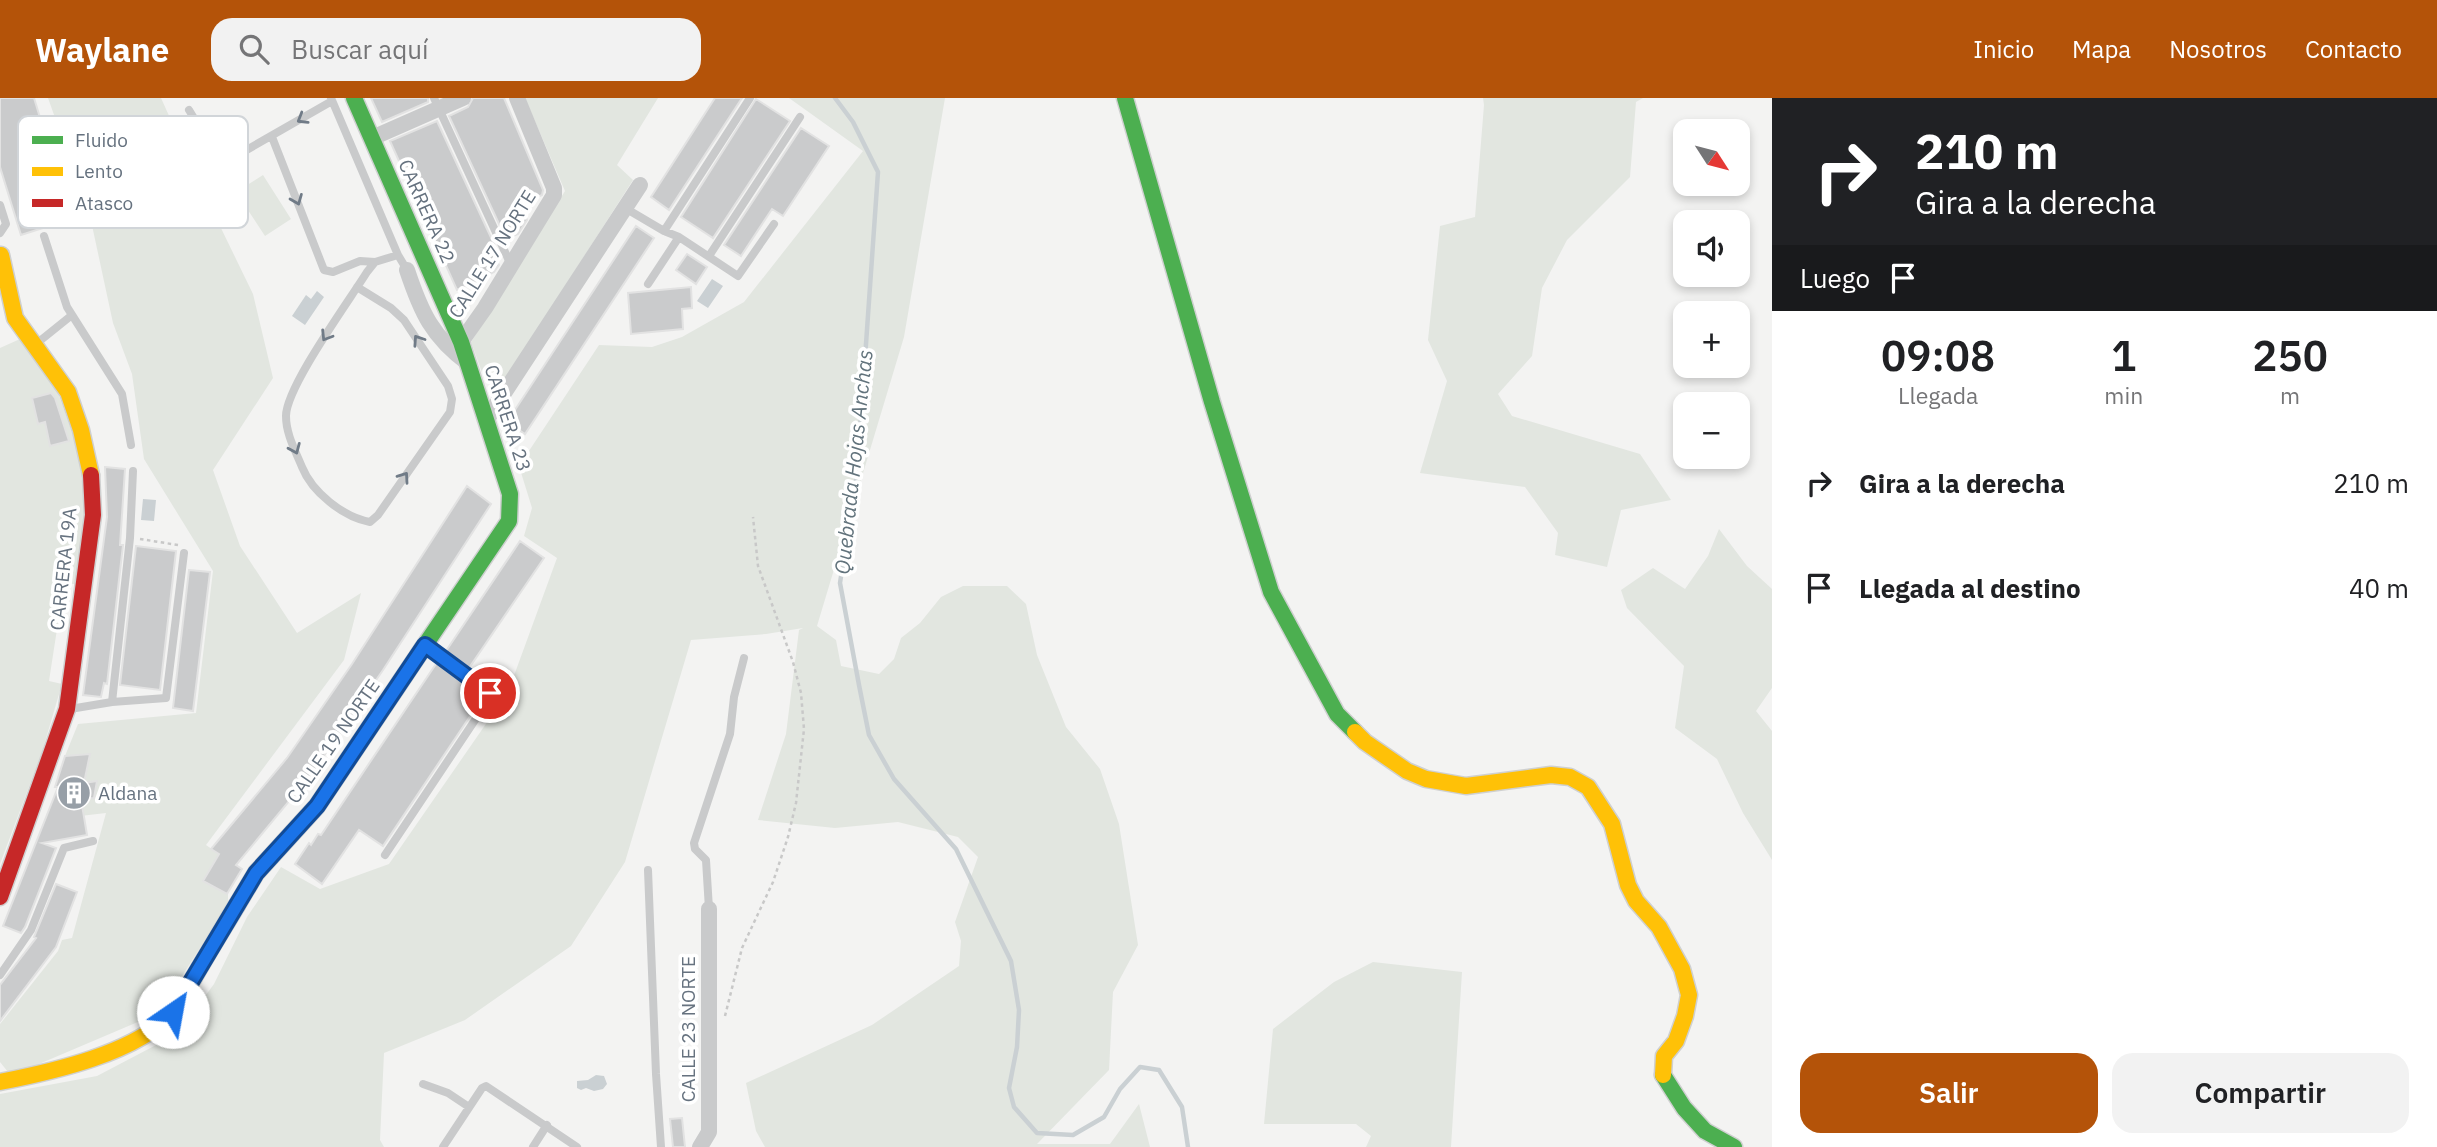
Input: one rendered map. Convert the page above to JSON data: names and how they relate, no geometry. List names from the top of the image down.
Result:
{
  "streets": {
    "street": [
      "CARRERA 22",
      "CALLE 17 NORTE",
      "CARRERA 23",
      "CARRERA 19A",
      "CALLE 19 NORTE",
      "CALLE 23 NORTE"
    ]
  },
  "crossings": [
    ["CARRERA 22", "CALLE 17 NORTE"],
    ["CARRERA 22", "CARRERA 23"],
    ["CALLE 17 NORTE", "CARRERA 23"],
    ["CARRERA 23", "CALLE 19 NORTE"]
  ],
  "water": ["Quebrada Hojas Anchas"],
  "places": {
    "building": ["Aldana"]
  },
  "legend": ["Fluido", "Lento", "Atasco"],
  "north": "bottom right",
  "page": {
    "header": "Waylane",
    "search": "Buscar aquí",
    "nav": [
      "Inicio",
      "Mapa",
      "Nosotros",
      "Contacto"
    ],
    "turn": ["210 m", "Gira a la derecha"],
    "map_buttons": ["+", "−"],
    "then": "Luego",
    "eta": [
      "09:08",
      "Llegada",
      "1",
      "min",
      "250",
      "m"
    ],
    "list": [
      {
        "name": "Gira a la derecha",
        "value": "210 m"
      },
      {
        "name": "Llegada al destino",
        "value": "40 m"
      }
    ],
    "buttons": ["Salir", "Compartir"]
  }
}
